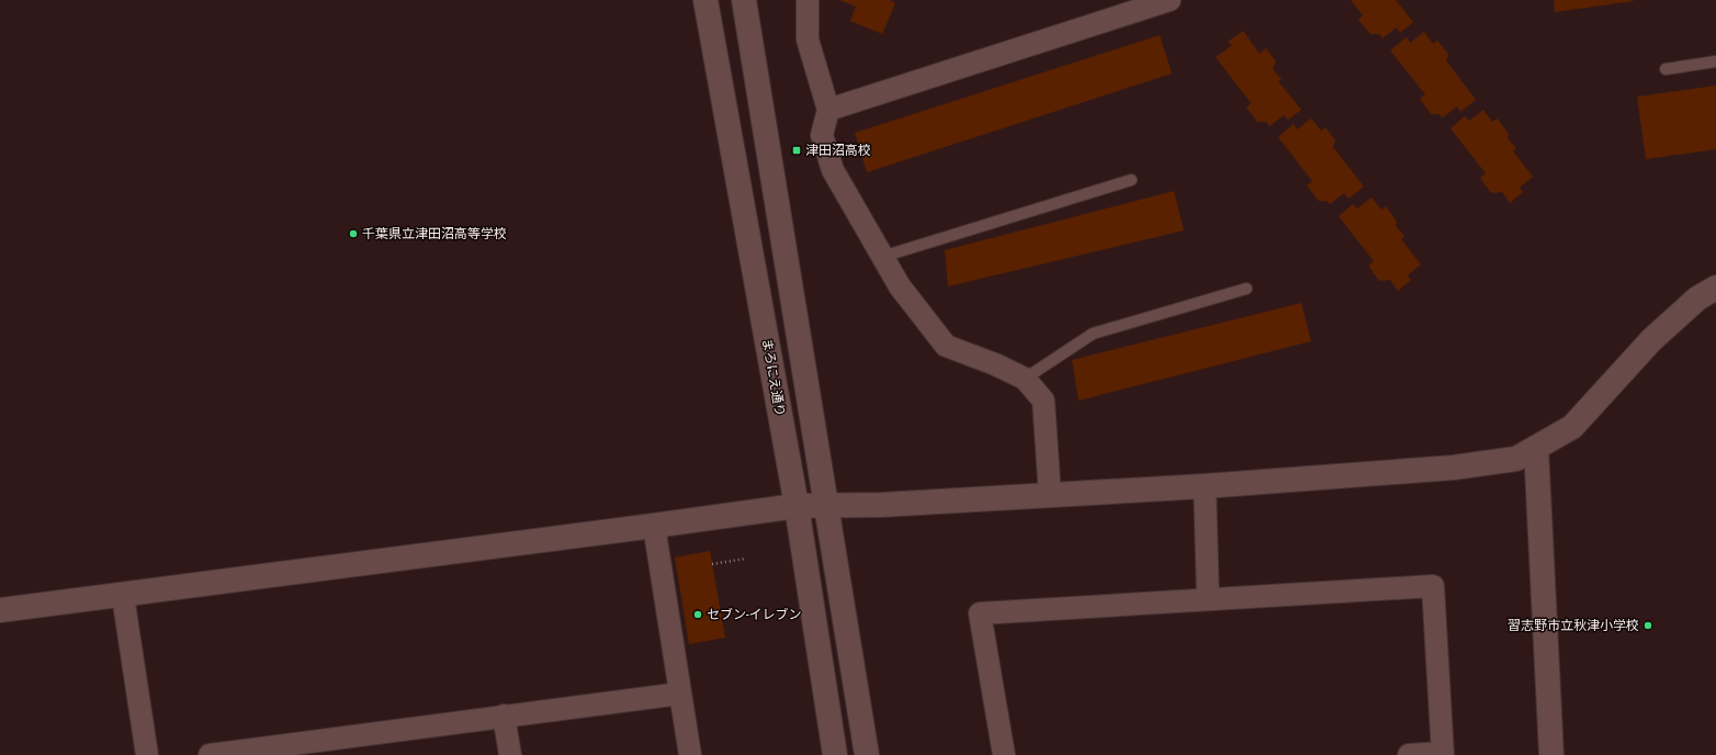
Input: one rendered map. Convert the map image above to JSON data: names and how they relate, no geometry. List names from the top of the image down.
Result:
{
  "streets": {
    "street": ["まろにえ通り"]
  },
  "places": {
    "transit": ["津田沼高校"],
    "other": ["千葉県立津田沼高等学校", "セブン-イレブン", "習志野市立秋津小学校"]
  }
}
